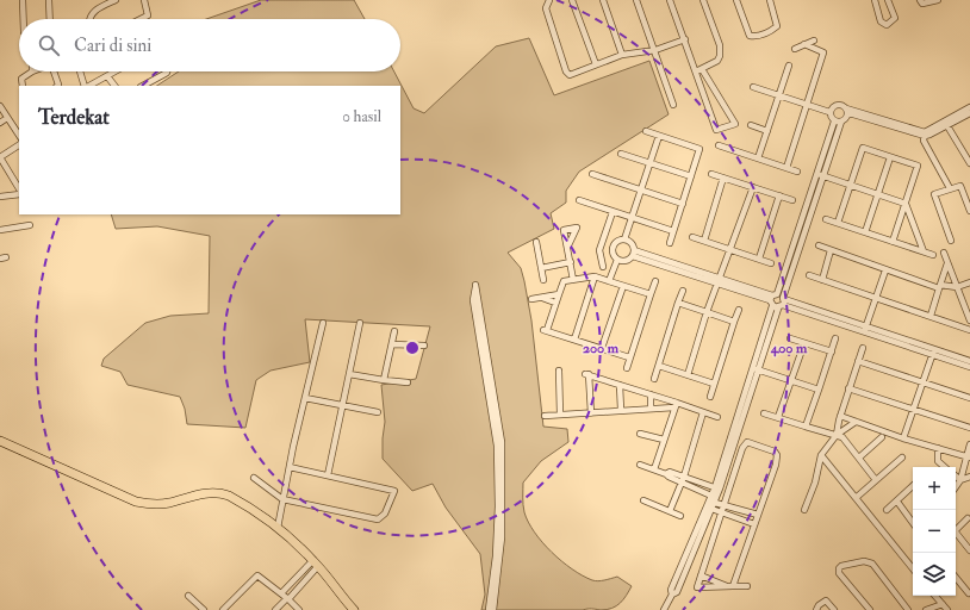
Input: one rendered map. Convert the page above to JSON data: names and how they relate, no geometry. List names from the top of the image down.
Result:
{
  "page": {
    "search": "Cari di sini",
    "heading": ["Terdekat", "0 hasil"],
    "map_buttons": ["+", "−"]
  },
  "rings": ["200 m", "400 m"]
}
